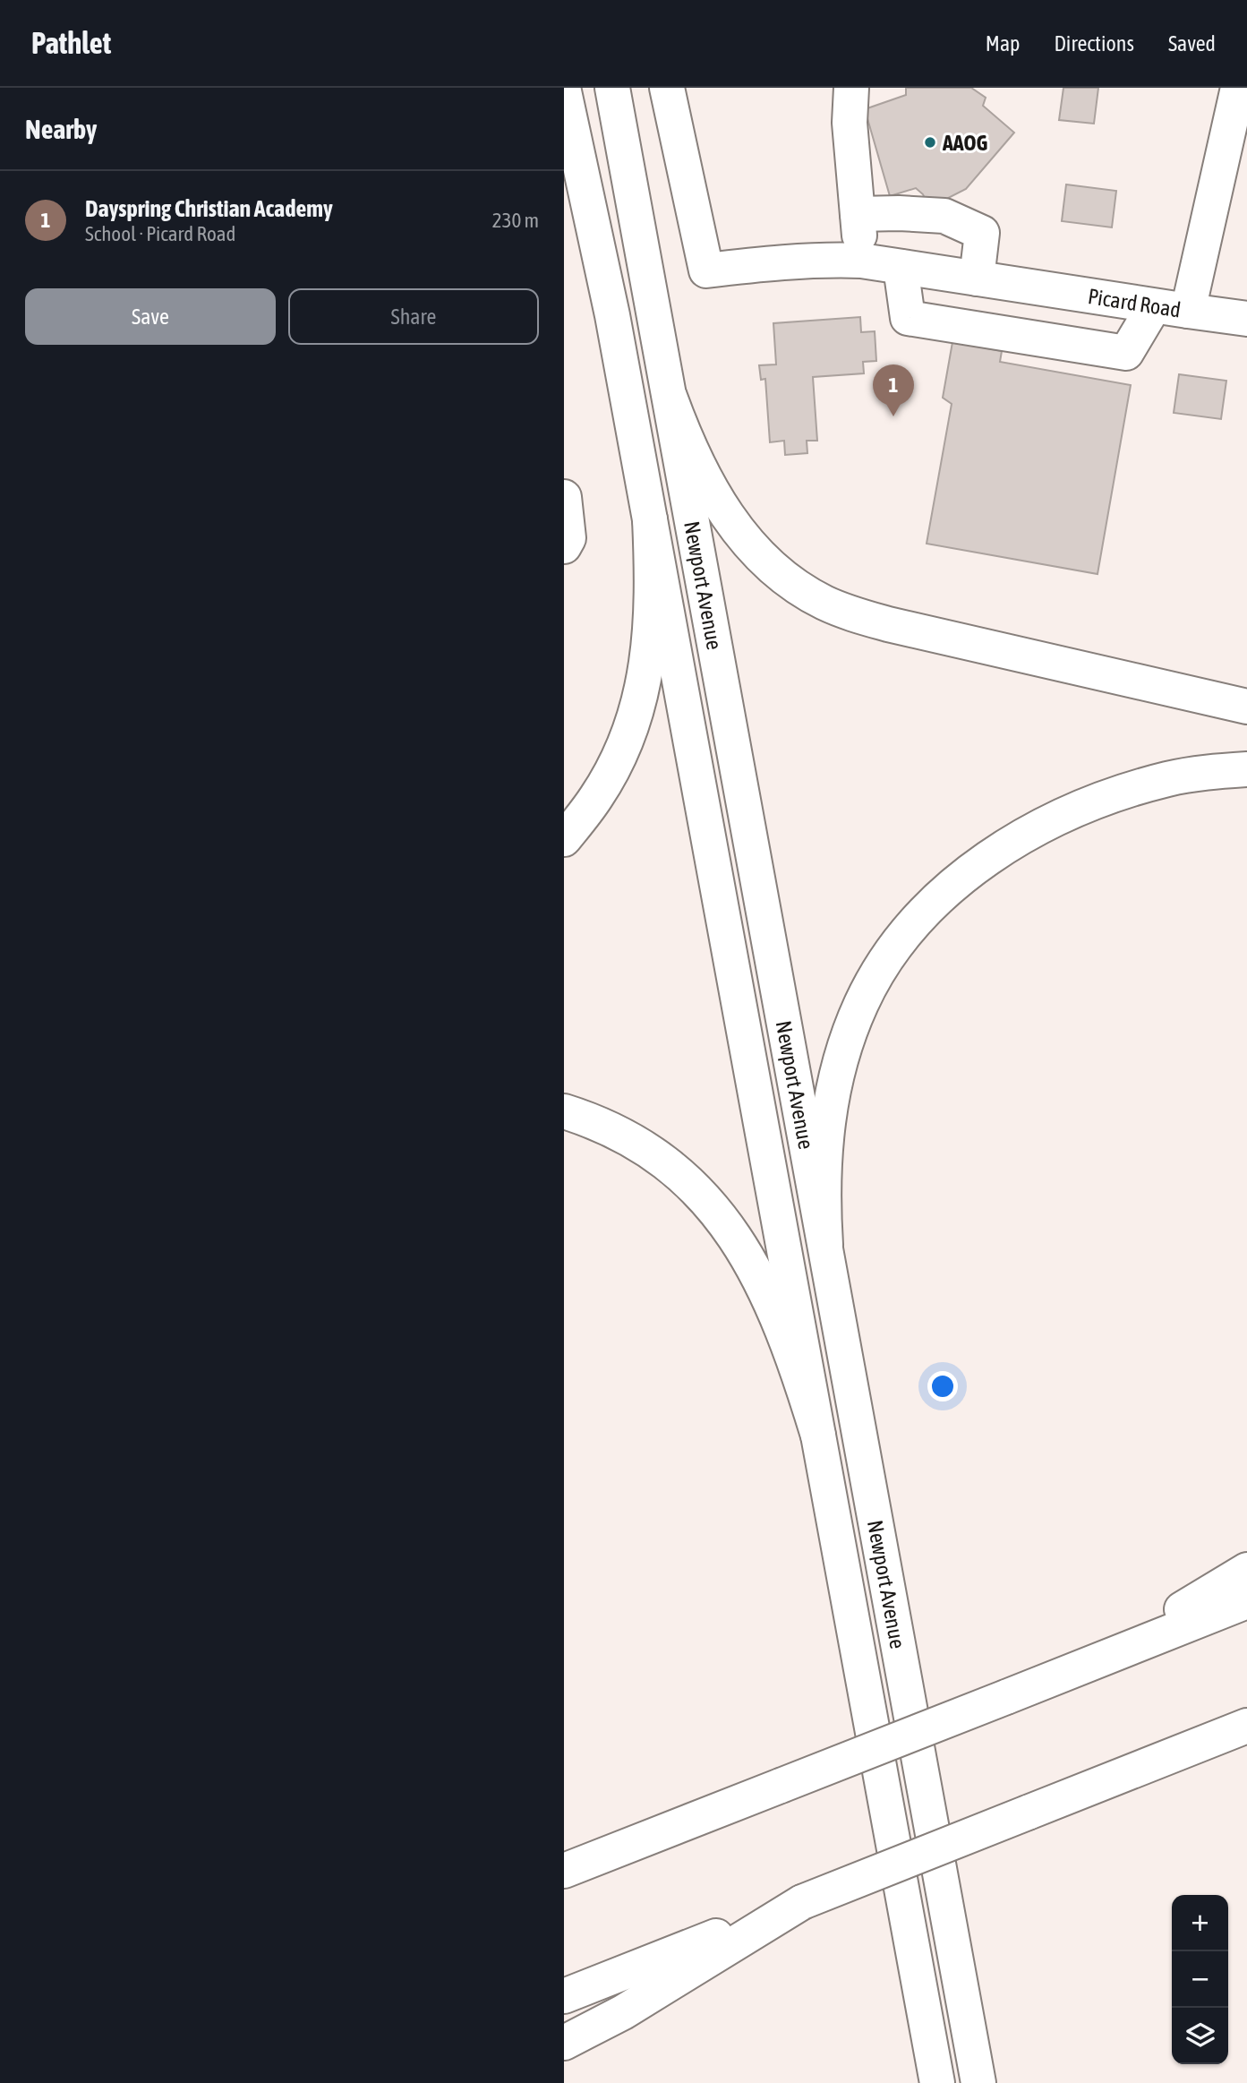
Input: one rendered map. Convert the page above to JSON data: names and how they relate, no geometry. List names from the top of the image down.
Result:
{
  "streets": {
    "main road": ["Picard Road", "Newport Avenue"]
  },
  "places": ["AAOG"],
  "page": {
    "header": "Pathlet",
    "nav": ["Map", "Directions", "Saved"],
    "heading": "Nearby",
    "list": [
      {
        "mark": "1",
        "name": "Dayspring Christian Academy",
        "note": "School · Picard Road",
        "value": "230 m"
      }
    ],
    "buttons": ["Save", "Share"],
    "pins": "1",
    "map_buttons": ["+", "−"]
  }
}
